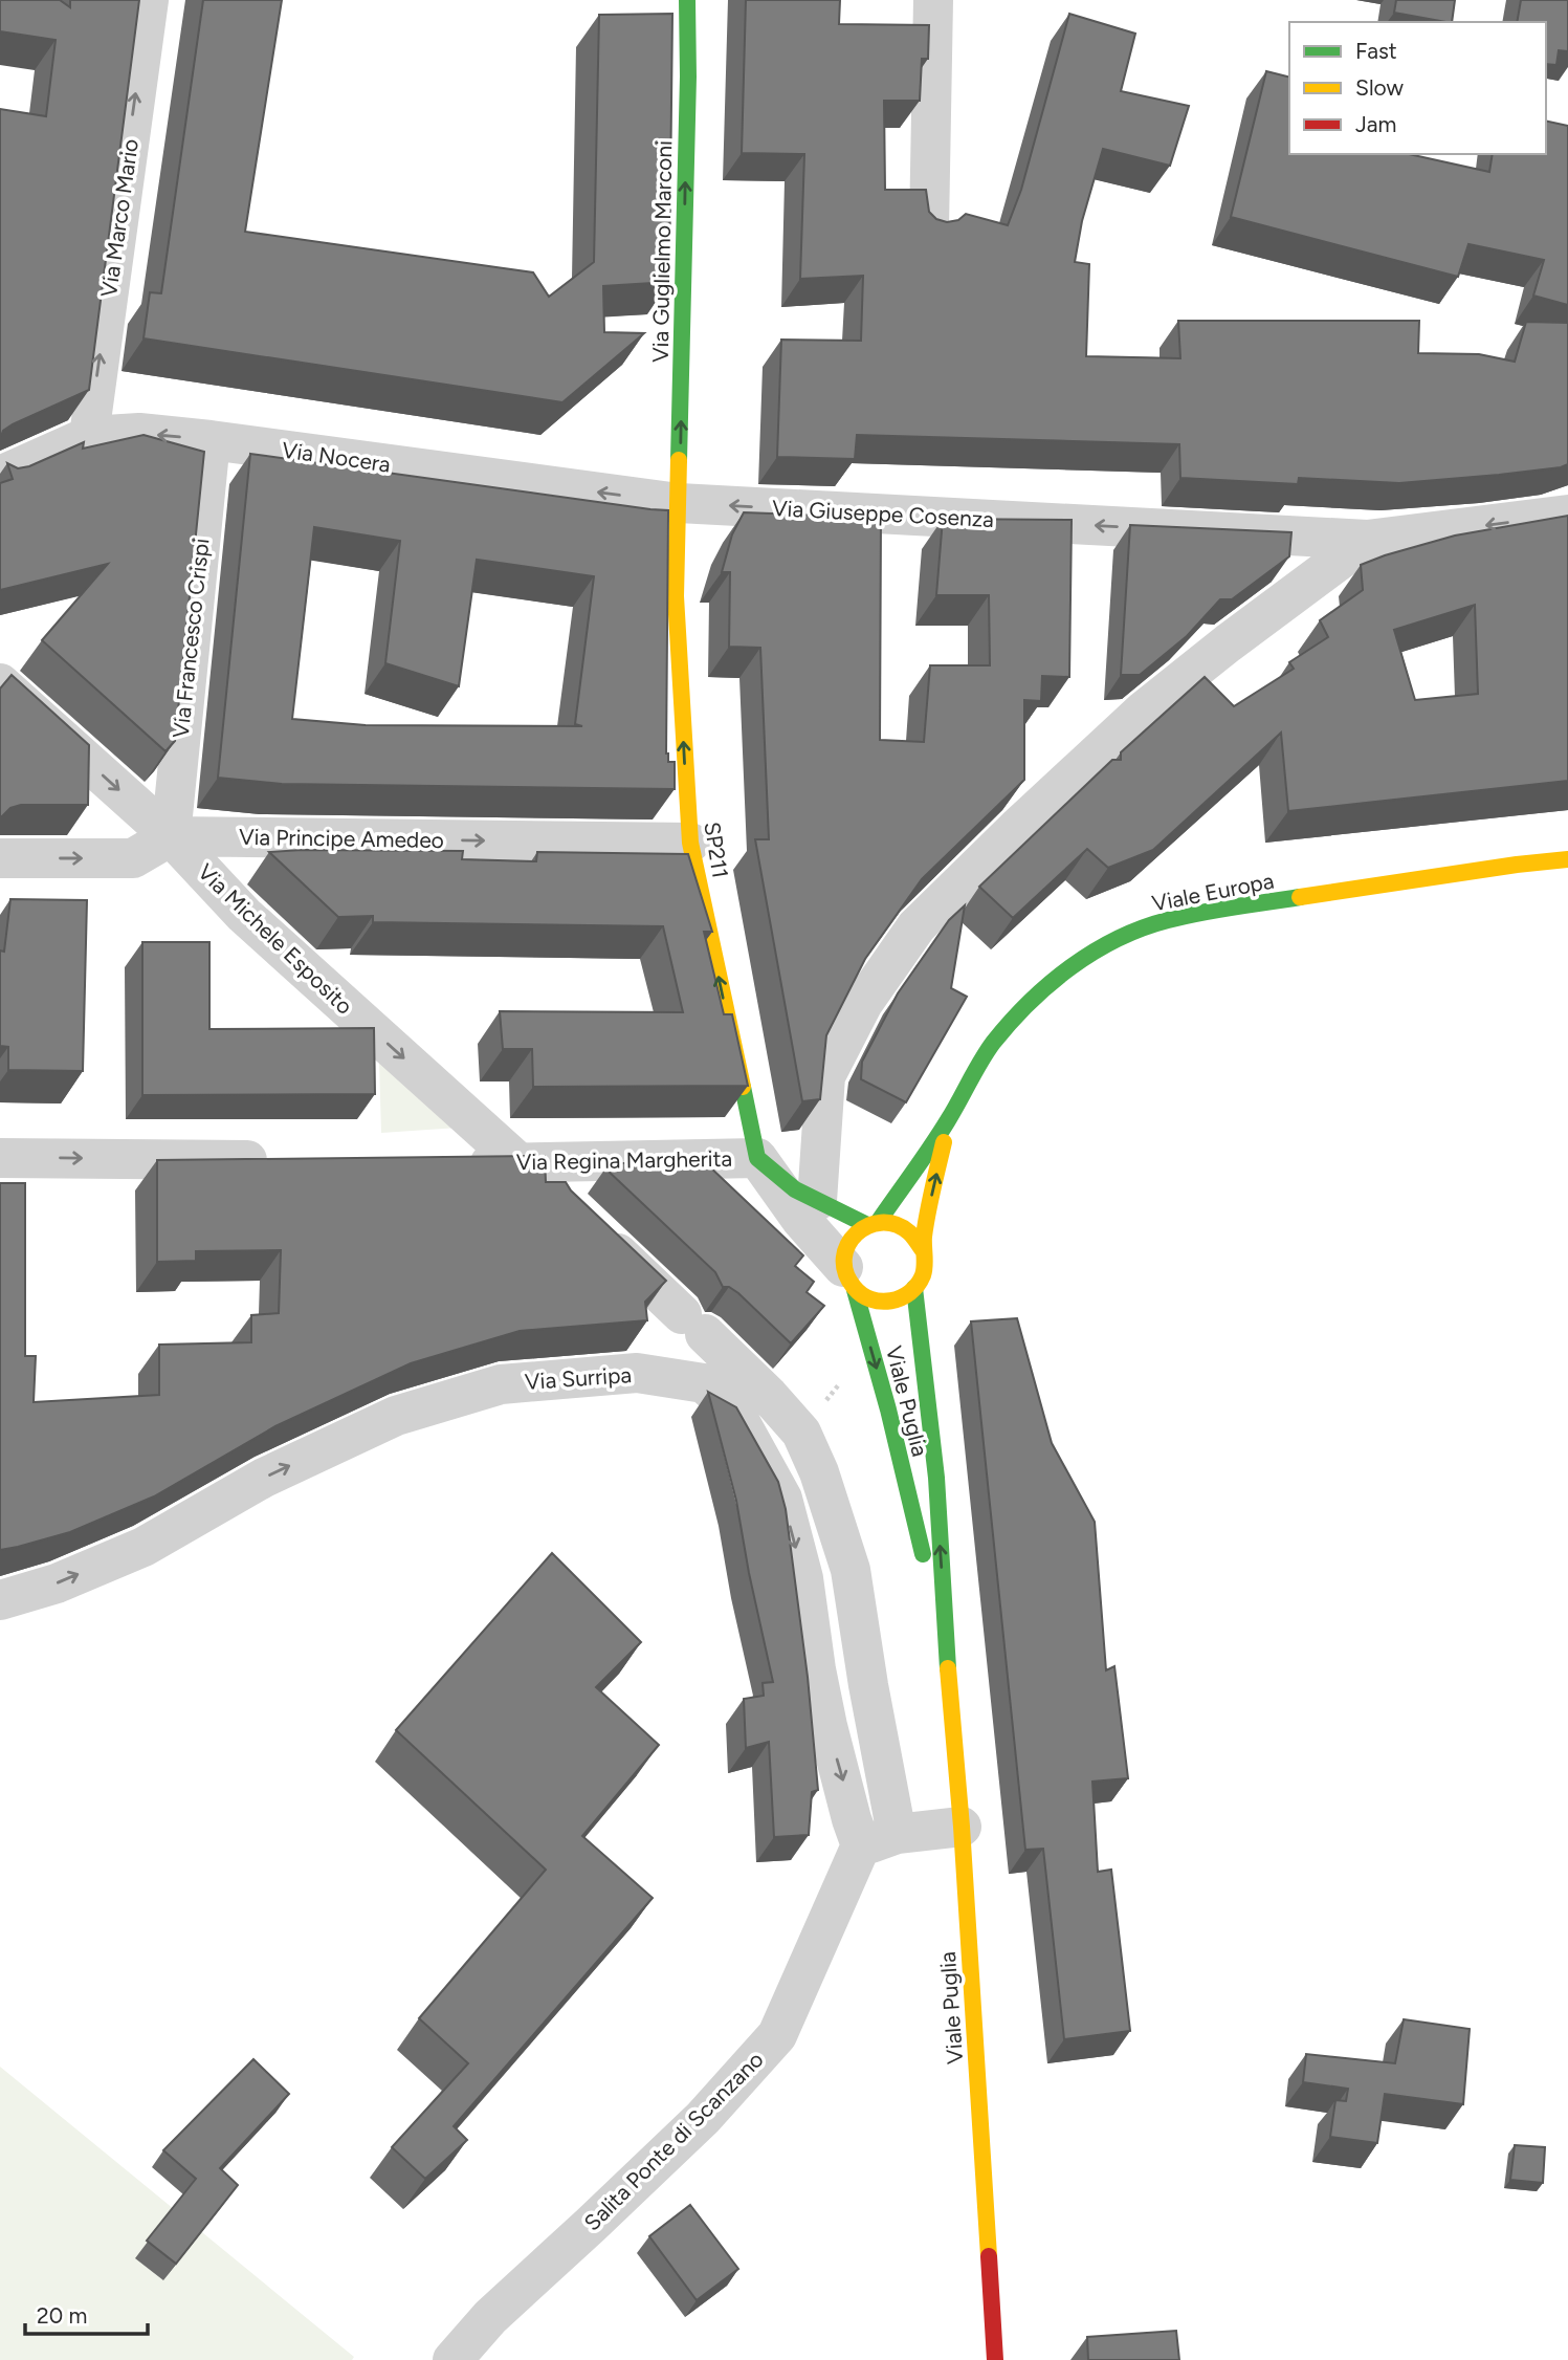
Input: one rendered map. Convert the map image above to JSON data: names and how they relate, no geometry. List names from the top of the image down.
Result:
{
  "streets": {
    "main road": [
      "Via Guglielmo Marconi",
      "SP211",
      "Viale Europa",
      "Viale Puglia"
    ],
    "street": [
      "Via Marco Mario",
      "Via Nocera",
      "Via Giuseppe Cosenza",
      "Via Francesco Crispi",
      "Via Principe Amedeo",
      "Via Michele Esposito",
      "Via Regina Margherita",
      "Via Surripa",
      "Salita Ponte di Scanzano"
    ]
  },
  "crossings": [
    ["Via Marco Mario", "Via Nocera"],
    ["Via Guglielmo Marconi", "Via Nocera"],
    ["Via Guglielmo Marconi", "Via Giuseppe Cosenza"],
    ["Via Guglielmo Marconi", "SP211"],
    ["Via Nocera", "Via Giuseppe Cosenza"],
    ["Via Nocera", "Via Francesco Crispi"],
    ["Via Nocera", "SP211"],
    ["Via Giuseppe Cosenza", "SP211"],
    ["Via Francesco Crispi", "Via Principe Amedeo"],
    ["Via Francesco Crispi", "Via Michele Esposito"],
    ["Via Principe Amedeo", "SP211"],
    ["Via Principe Amedeo", "Via Michele Esposito"],
    ["SP211", "Via Regina Margherita"],
    ["Viale Europa", "Viale Puglia"],
    ["Via Michele Esposito", "Via Regina Margherita"],
    ["Via Regina Margherita", "Viale Puglia"],
    ["Via Surripa", "Salita Ponte di Scanzano"]
  ],
  "one_way": [
    "Via Marco Mario",
    "Via Guglielmo Marconi",
    "Via Nocera",
    "Via Giuseppe Cosenza",
    "Via Principe Amedeo",
    "SP211",
    "Via Michele Esposito"
  ],
  "legend": ["Fast", "Slow", "Jam"],
  "scale_bar": "20 m"
}
